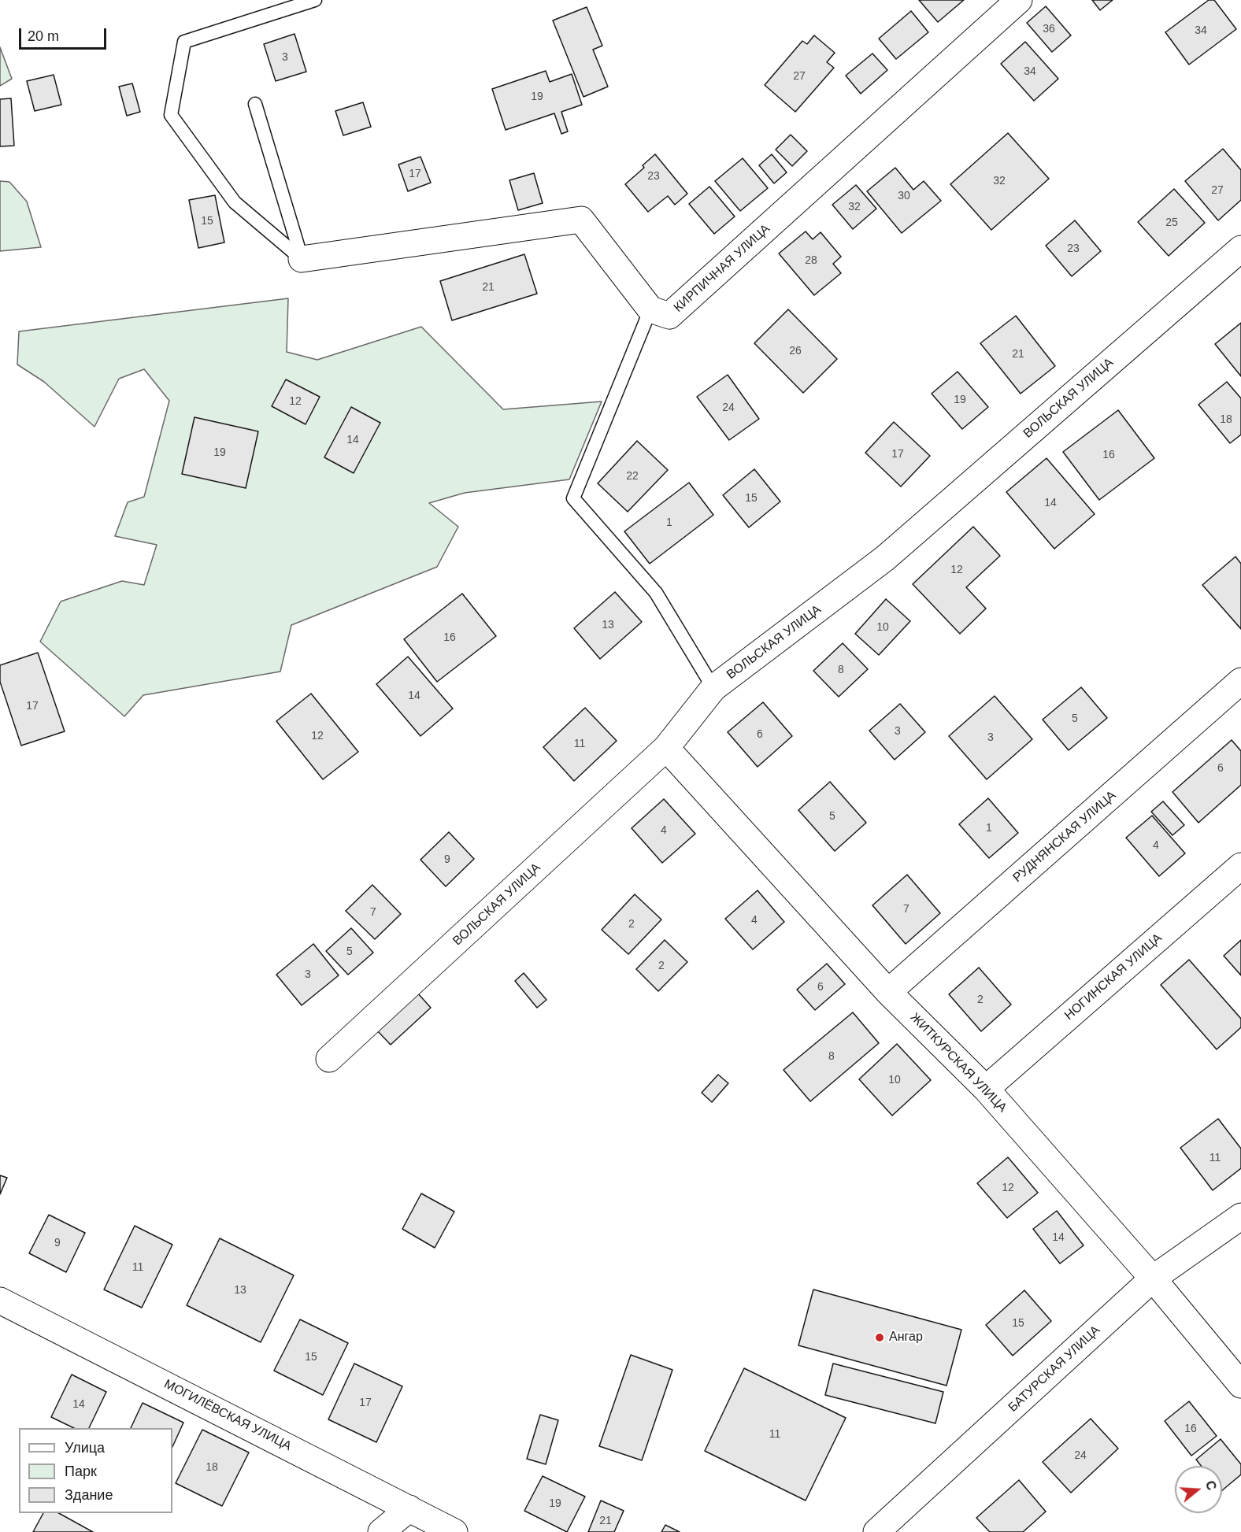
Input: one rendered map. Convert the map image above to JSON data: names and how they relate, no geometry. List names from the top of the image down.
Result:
{
  "streets": {
    "street": [
      "КИРПИЧНАЯ УЛИЦА",
      "ВОЛЬСКАЯ УЛИЦА",
      "РУДНЯНСКАЯ УЛИЦА",
      "НОГИНСКАЯ УЛИЦА",
      "ЖИТКУРСКАЯ УЛИЦА",
      "БАТУРСКАЯ УЛИЦА",
      "МОГИЛЁВСКАЯ УЛИЦА"
    ]
  },
  "crossings": [
    ["ВОЛЬСКАЯ УЛИЦА", "ЖИТКУРСКАЯ УЛИЦА"],
    ["РУДНЯНСКАЯ УЛИЦА", "ЖИТКУРСКАЯ УЛИЦА"],
    ["НОГИНСКАЯ УЛИЦА", "ЖИТКУРСКАЯ УЛИЦА"],
    ["ЖИТКУРСКАЯ УЛИЦА", "БАТУРСКАЯ УЛИЦА"]
  ],
  "places": ["Ангар"],
  "house_numbers": [
    "36",
    "34",
    "3",
    "34",
    "27",
    "19",
    "17",
    "23",
    "32",
    "27",
    "30",
    "32",
    "15",
    "25",
    "23",
    "28",
    "21",
    "26",
    "21",
    "19",
    "12",
    "24",
    "18",
    "14",
    "19",
    "17",
    "16",
    "22",
    "15",
    "14",
    "1",
    "12",
    "13",
    "10",
    "16",
    "8",
    "14",
    "17",
    "5",
    "3",
    "6",
    "12",
    "3",
    "11",
    "6",
    "5",
    "1",
    "4",
    "4",
    "9",
    "7",
    "7",
    "4",
    "2",
    "5",
    "2",
    "3",
    "6",
    "2",
    "8",
    "10",
    "11",
    "12",
    "14",
    "9",
    "11",
    "13",
    "15",
    "15",
    "17",
    "14",
    "16",
    "11",
    "24",
    "18",
    "19",
    "21"
  ],
  "legend": ["Улица", "Парк", "Здание"],
  "scale_bar": "20 m",
  "north": "right"
}
